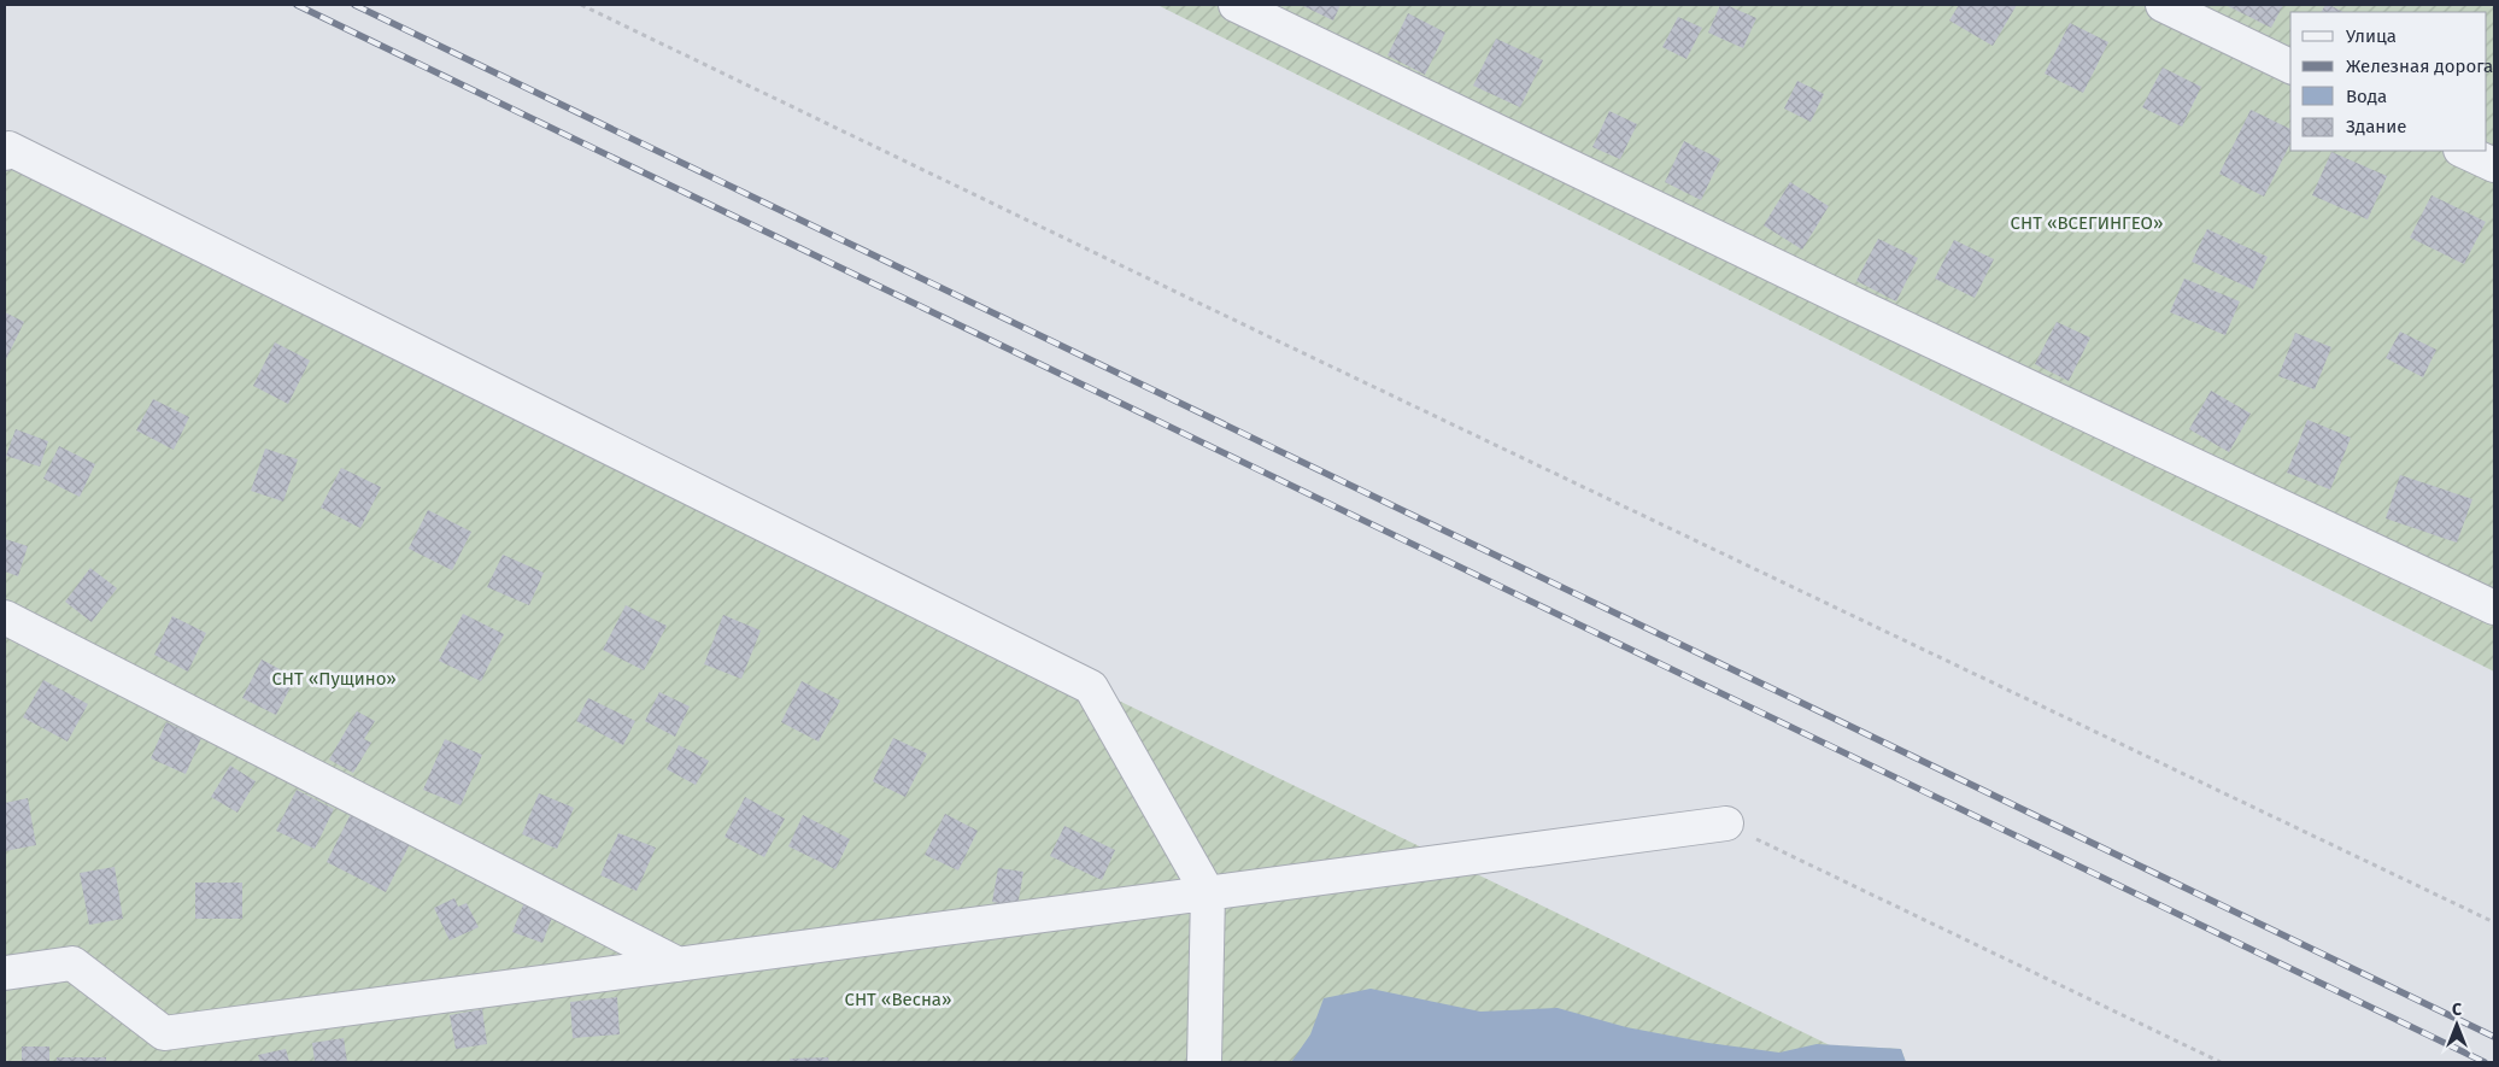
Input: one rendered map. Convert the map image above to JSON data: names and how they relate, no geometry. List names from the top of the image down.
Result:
{
  "parks": ["СНТ «ВСЕГИНГЕО»", "СНТ «Пущино»", "СНТ «Весна»"],
  "legend": [
    "Улица",
    "Железная дорога",
    "Вода",
    "Здание"
  ],
  "north": "top"
}
